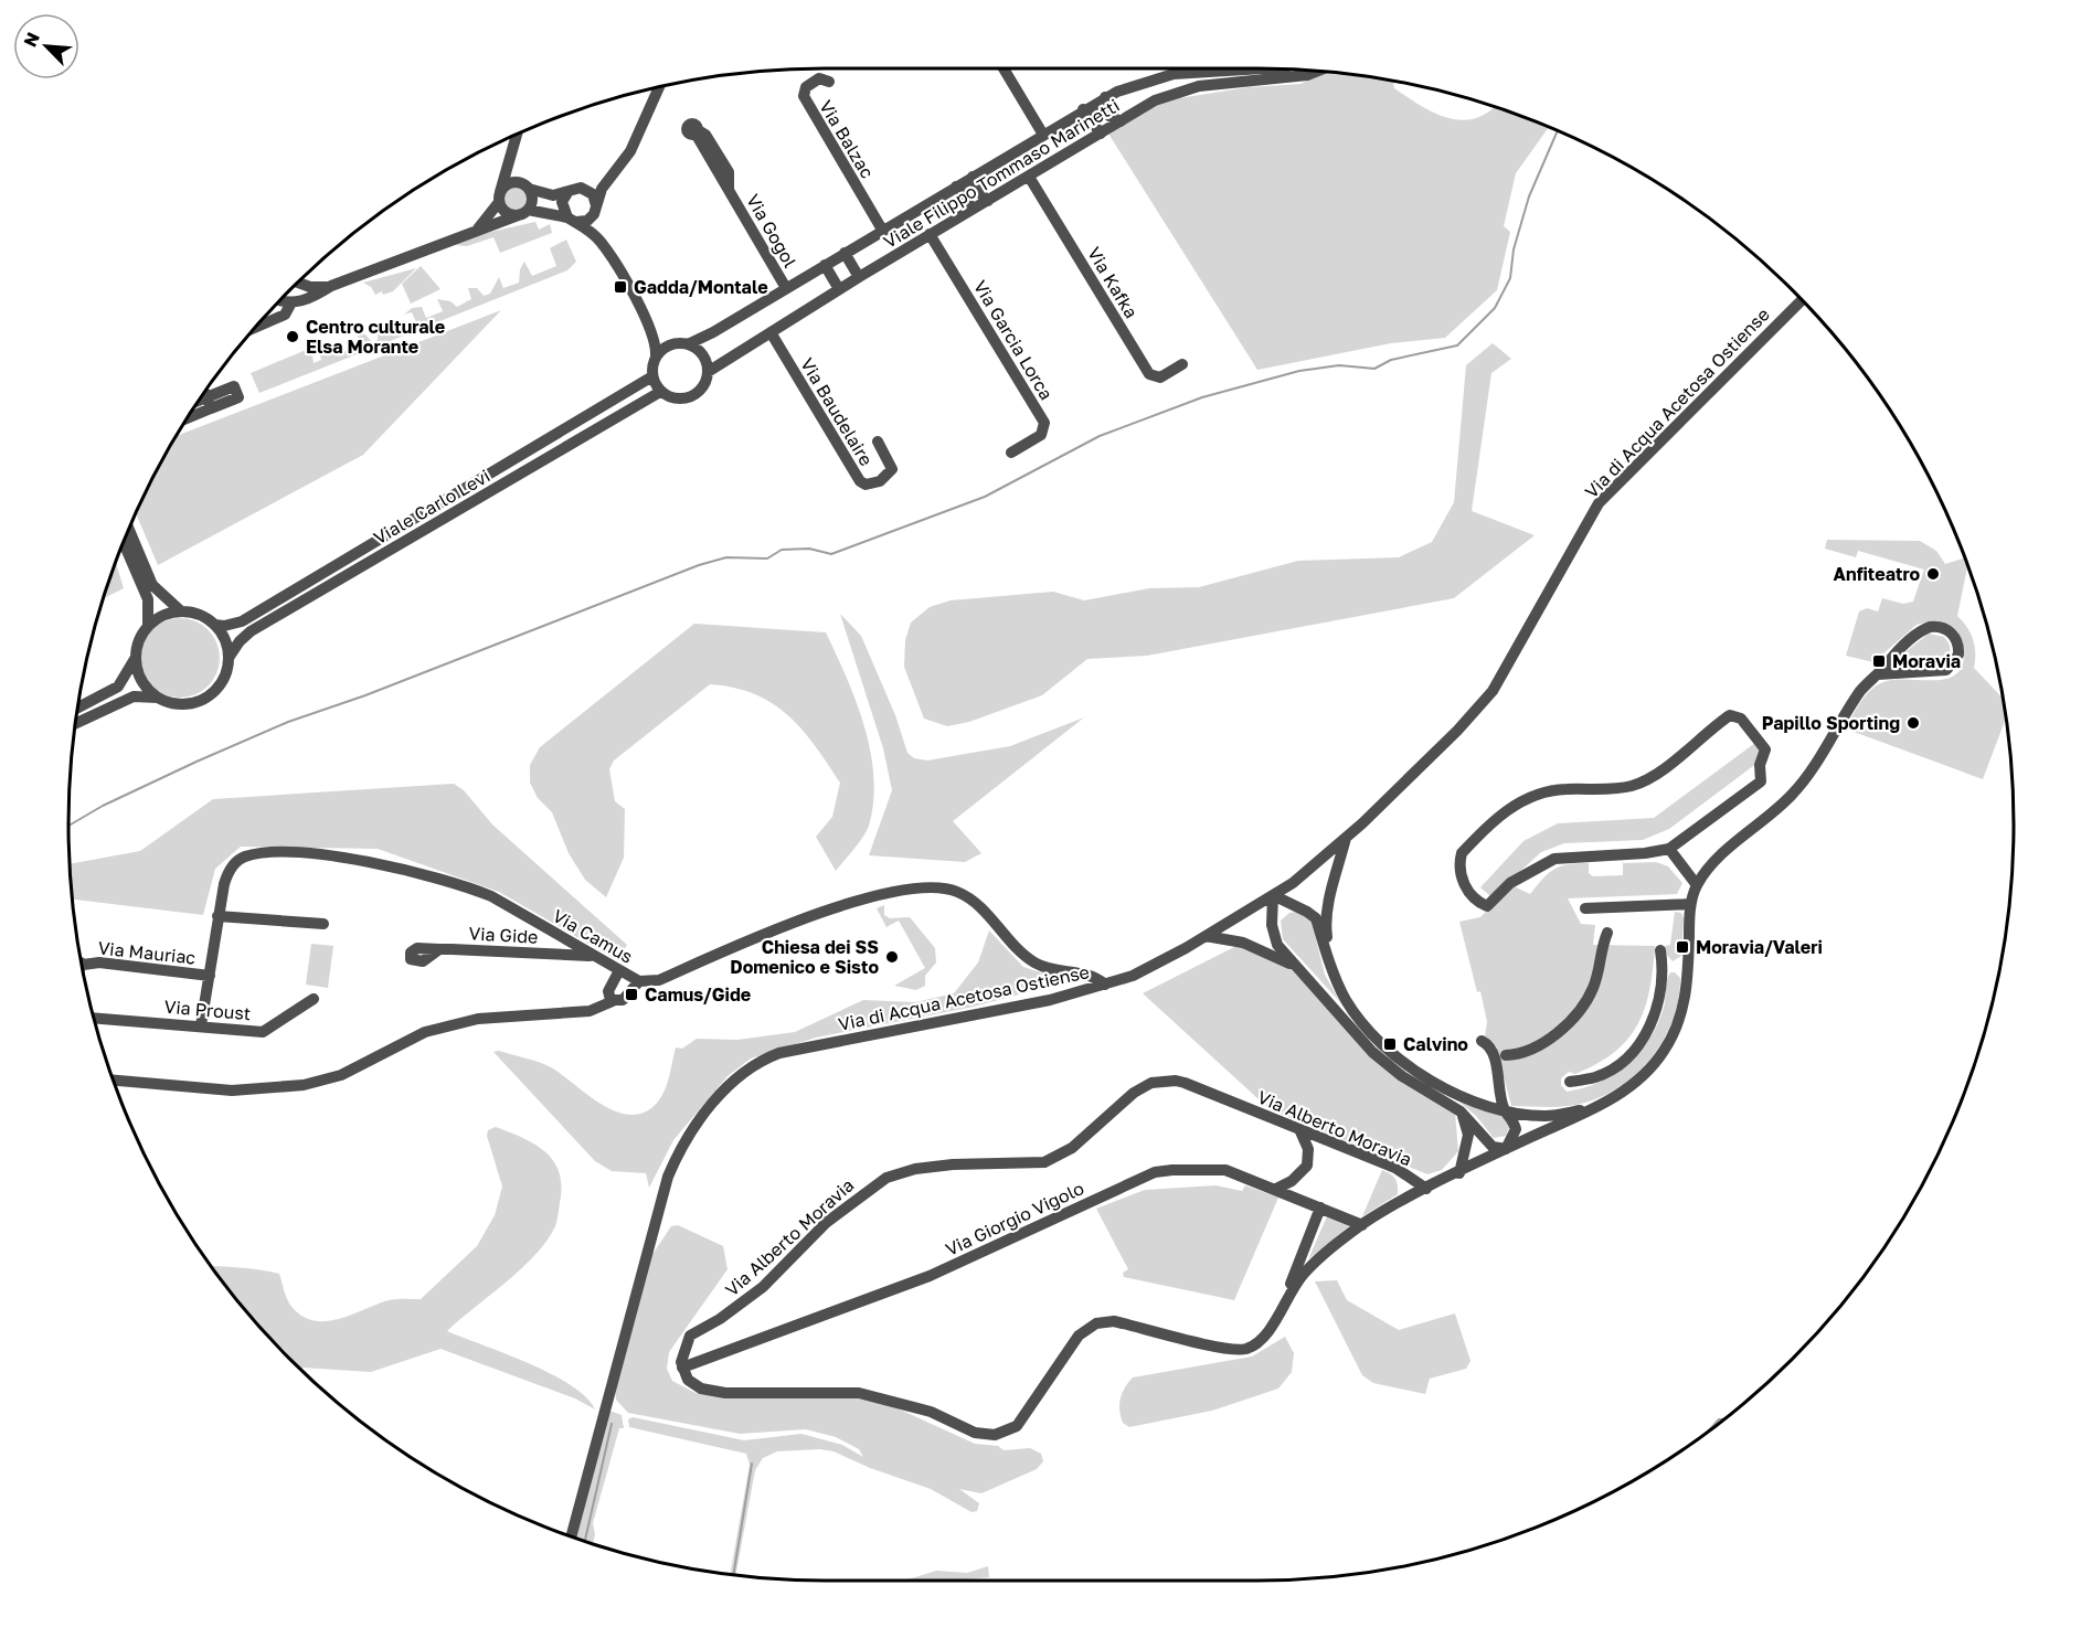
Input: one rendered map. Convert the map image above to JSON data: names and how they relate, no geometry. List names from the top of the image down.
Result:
{
  "streets": {
    "street": [
      "Via Balzac",
      "Viale Filippo Tommaso Marinetti",
      "Via Gogol",
      "Via Kafka",
      "Via Garcia Lorca",
      "Via di Acqua Acetosa Ostiense",
      "Via Baudelaire",
      "Viale Carlo Levi",
      "Via Gide",
      "Via Camus",
      "Via Mauriac",
      "Via Proust",
      "Via Alberto Moravia",
      "Via Giorgio Vigolo"
    ]
  },
  "crossings": [
    ["Via Balzac", "Viale Filippo Tommaso Marinetti"],
    ["Viale Filippo Tommaso Marinetti", "Via Gogol"],
    ["Viale Filippo Tommaso Marinetti", "Via Kafka"],
    ["Viale Filippo Tommaso Marinetti", "Via Garcia Lorca"],
    ["Viale Filippo Tommaso Marinetti", "Via Baudelaire"],
    ["Viale Filippo Tommaso Marinetti", "Viale Carlo Levi"],
    ["Via di Acqua Acetosa Ostiense", "Via Camus"],
    ["Via Gide", "Via Camus"],
    ["Via Camus", "Via Mauriac"],
    ["Via Camus", "Via Proust"],
    ["Via Alberto Moravia", "Via Giorgio Vigolo"]
  ],
  "places": {
    "transit": [
      "Gadda/Montale",
      "Moravia",
      "Moravia/Valeri",
      "Camus/Gide",
      "Calvino"
    ],
    "other": [
      "Centro culturale Elsa Morante",
      "Anfiteatro",
      "Papillo Sporting",
      "Chiesa dei SS Domenico e Sisto"
    ]
  },
  "north": "top left"
}
